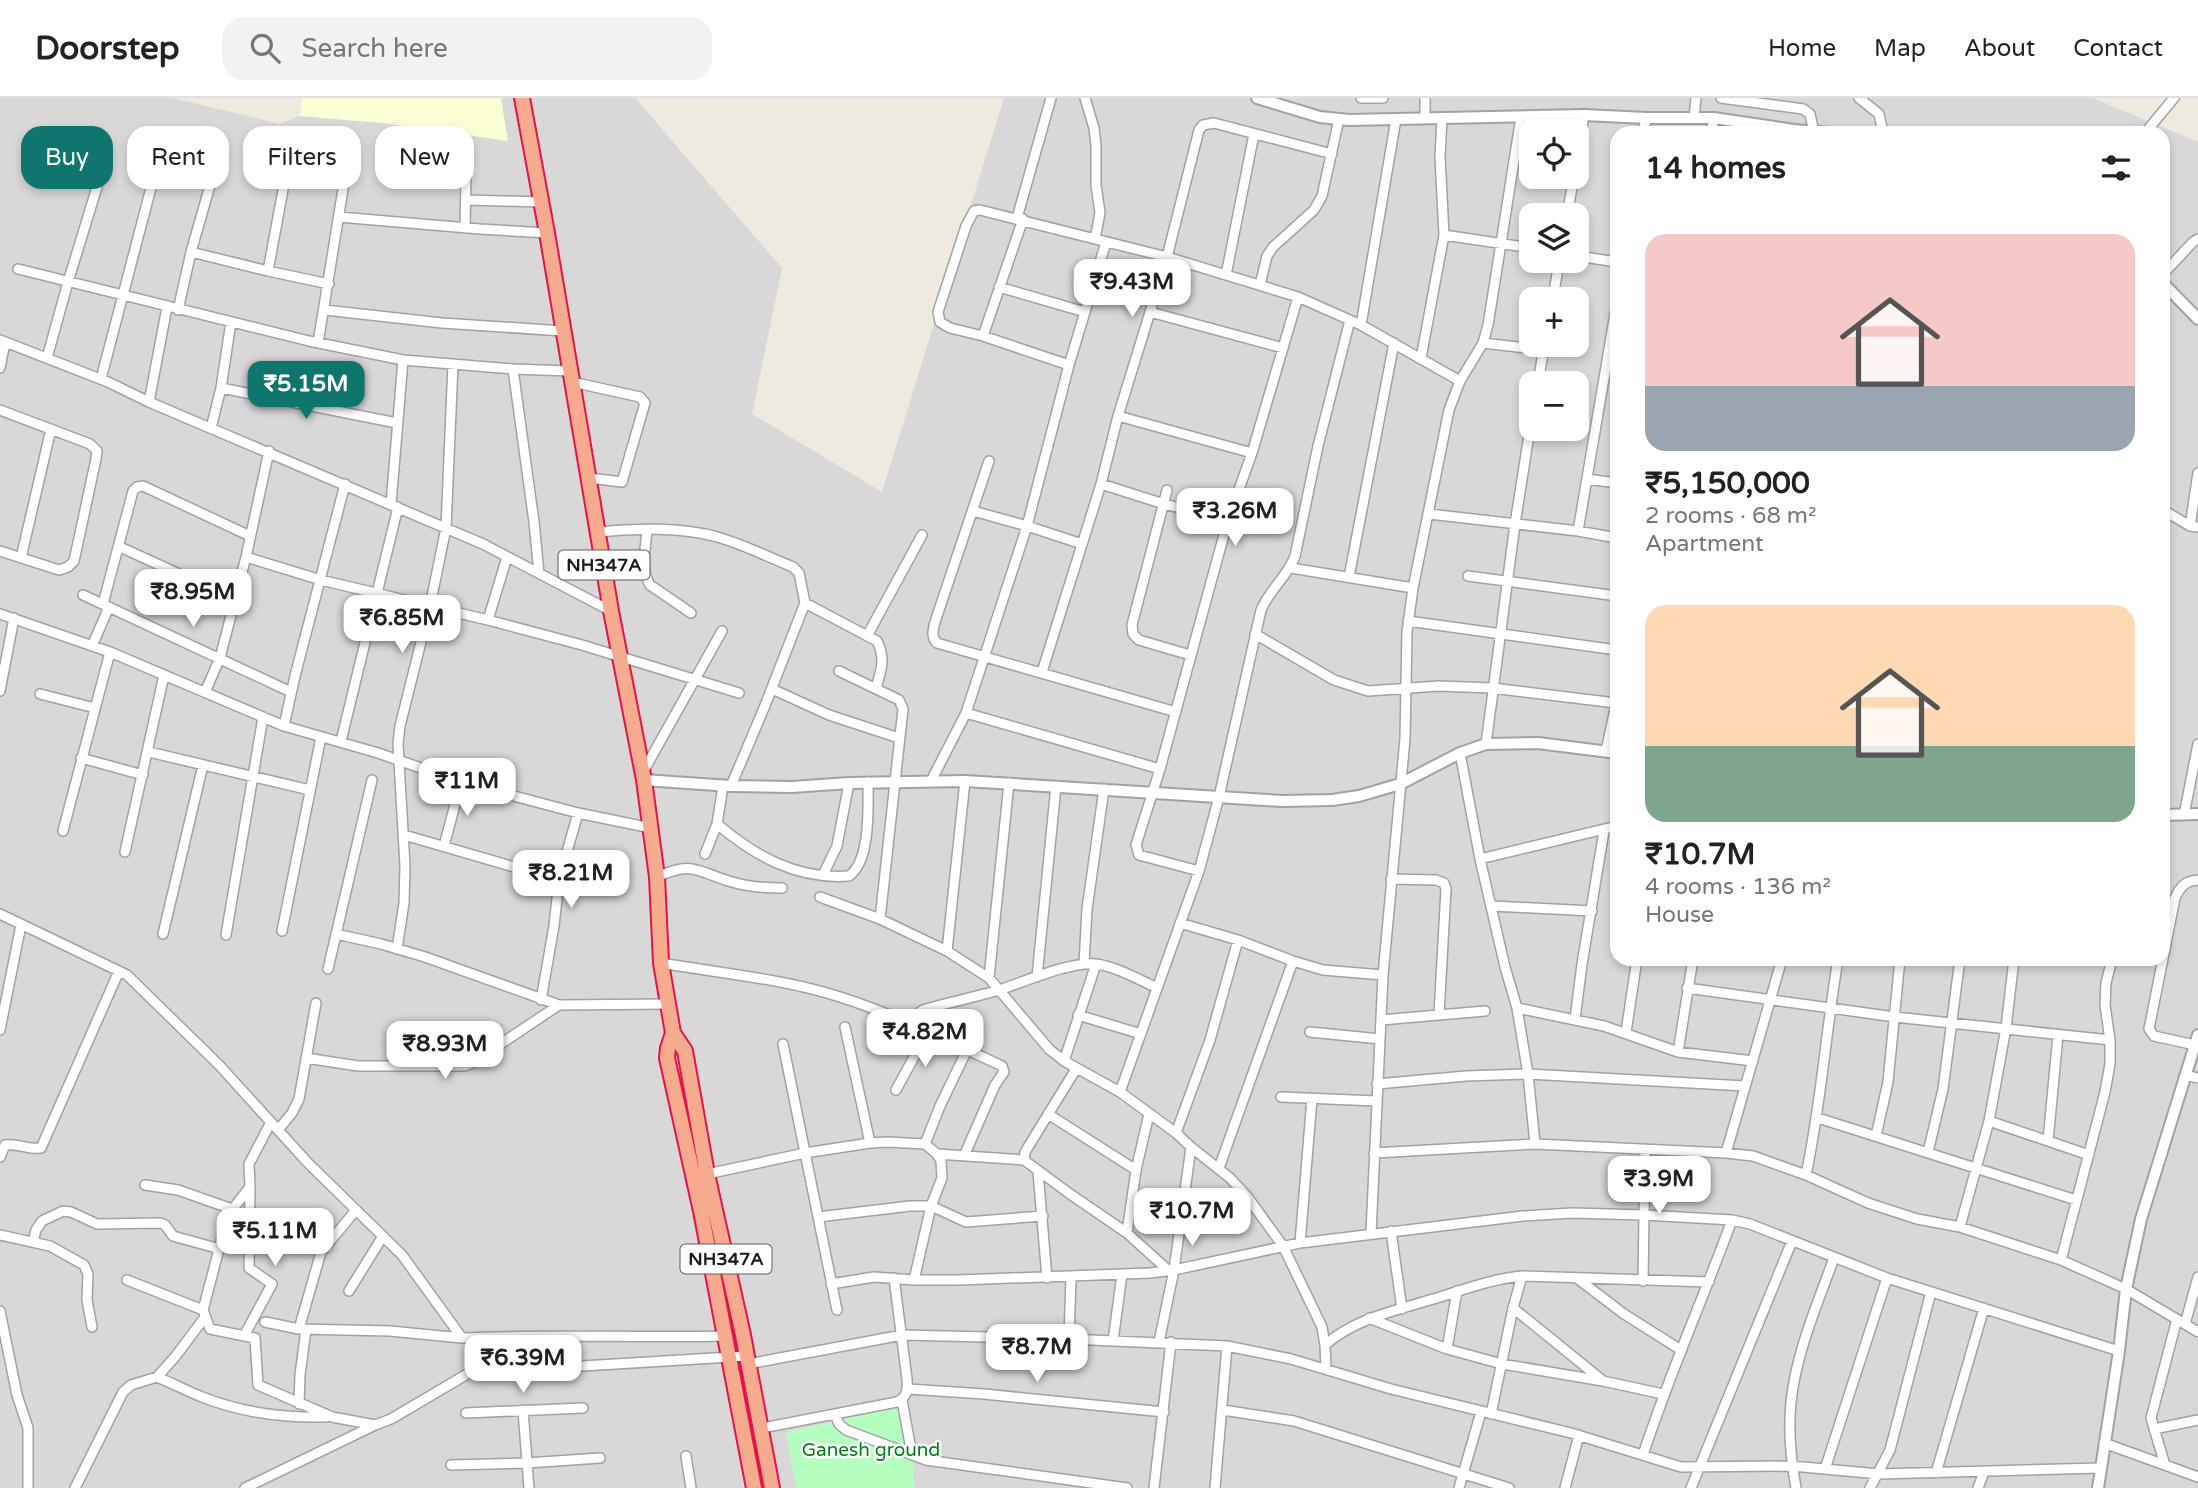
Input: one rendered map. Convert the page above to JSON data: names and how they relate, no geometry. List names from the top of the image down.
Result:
{
  "streets": {
    "highway": ["NH347A"]
  },
  "parks": ["Ganesh ground"],
  "page": {
    "header": "Doorstep",
    "search": "Search here",
    "nav": [
      "Home",
      "Map",
      "About",
      "Contact"
    ],
    "map_buttons": ["+", "−"],
    "chip": [
      "Buy",
      "Rent",
      "Filters",
      "New"
    ],
    "heading": "14 homes",
    "list": [
      {
        "name": "₹5,150,000",
        "note": "2 rooms · 68 m² · Apartment"
      },
      {
        "name": "₹10.7M",
        "note": "4 rooms · 136 m² · House"
      }
    ],
    "price": [
      "₹9.43M",
      "₹5.15M",
      "₹3.26M",
      "₹8.95M",
      "₹6.85M",
      "₹11M",
      "₹8.21M",
      "₹4.82M",
      "₹8.93M",
      "₹3.9M",
      "₹10.7M",
      "₹5.11M",
      "₹8.7M",
      "₹6.39M"
    ]
  }
}
